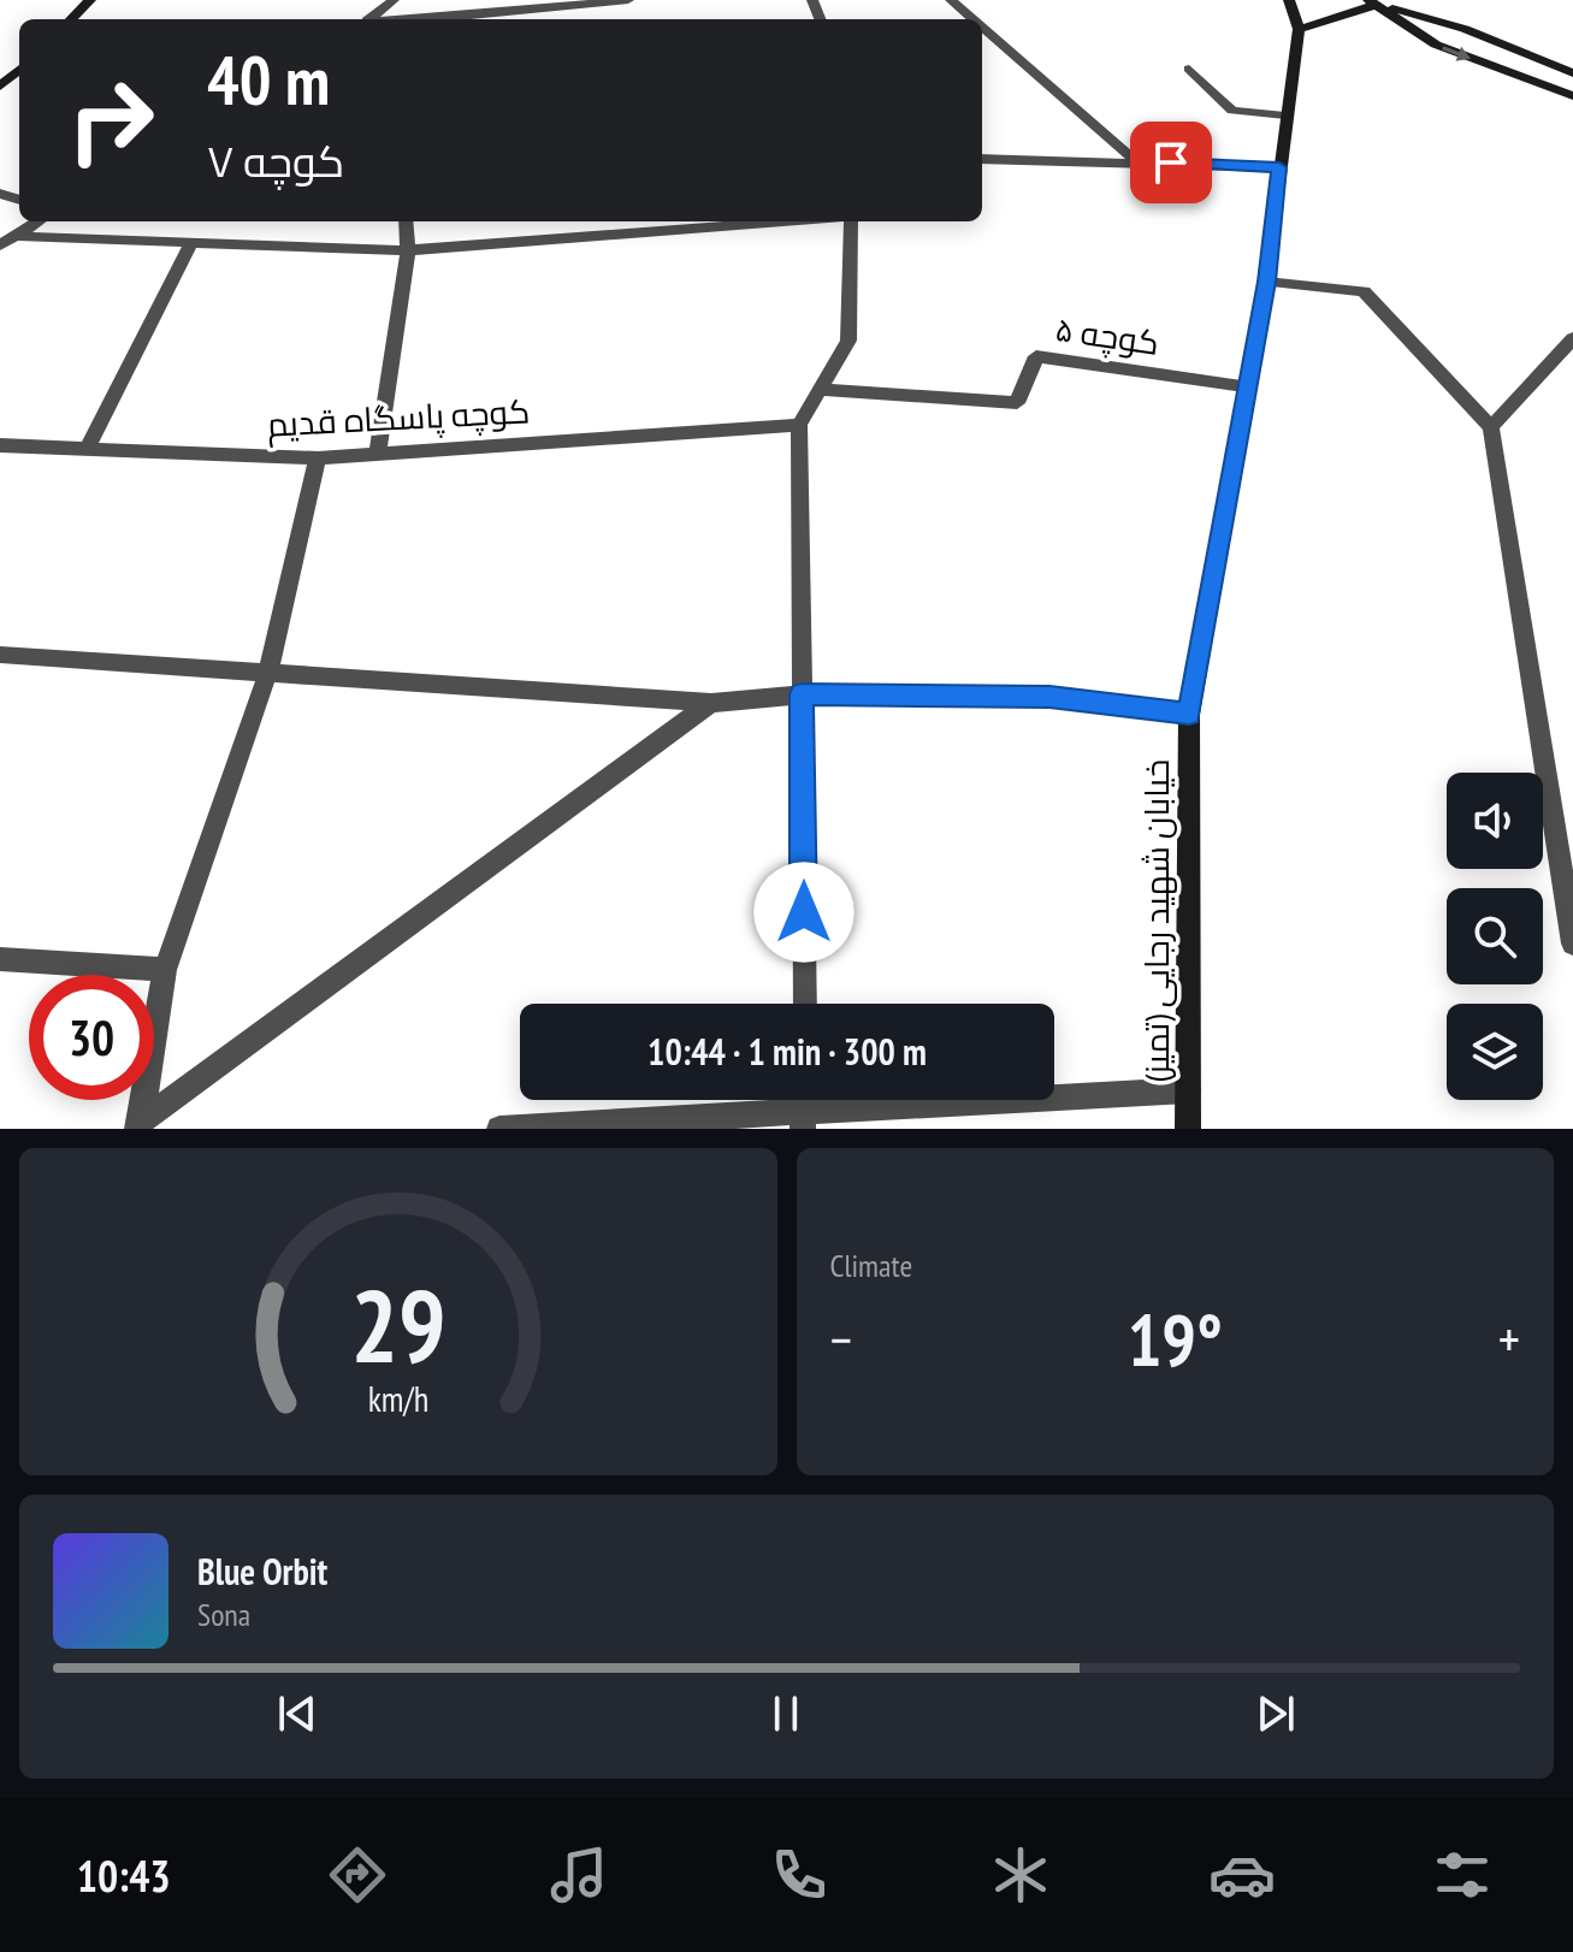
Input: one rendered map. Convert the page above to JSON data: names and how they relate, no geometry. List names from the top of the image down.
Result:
{
  "streets": {
    "street": ["کوچه ۵", "کوچه پاسگاه قدیم", "خیابان شهید رجایی (تمیز)"]
  },
  "crossings": [
    ["کوچه ۵", "خیابان شهید رجایی (تمیز)"]
  ],
  "page": {
    "turn": ["40 m", "کوچه ۷"],
    "limit": "30",
    "trip": "10:44 · 1 min · 300 m",
    "tile": "Climate",
    "heat": ["−", "19°", "+"],
    "song": ["Blue Orbit", "Sona"],
    "tabs": "10:43",
    "gauge": ["29", "km/h"]
  }
}
